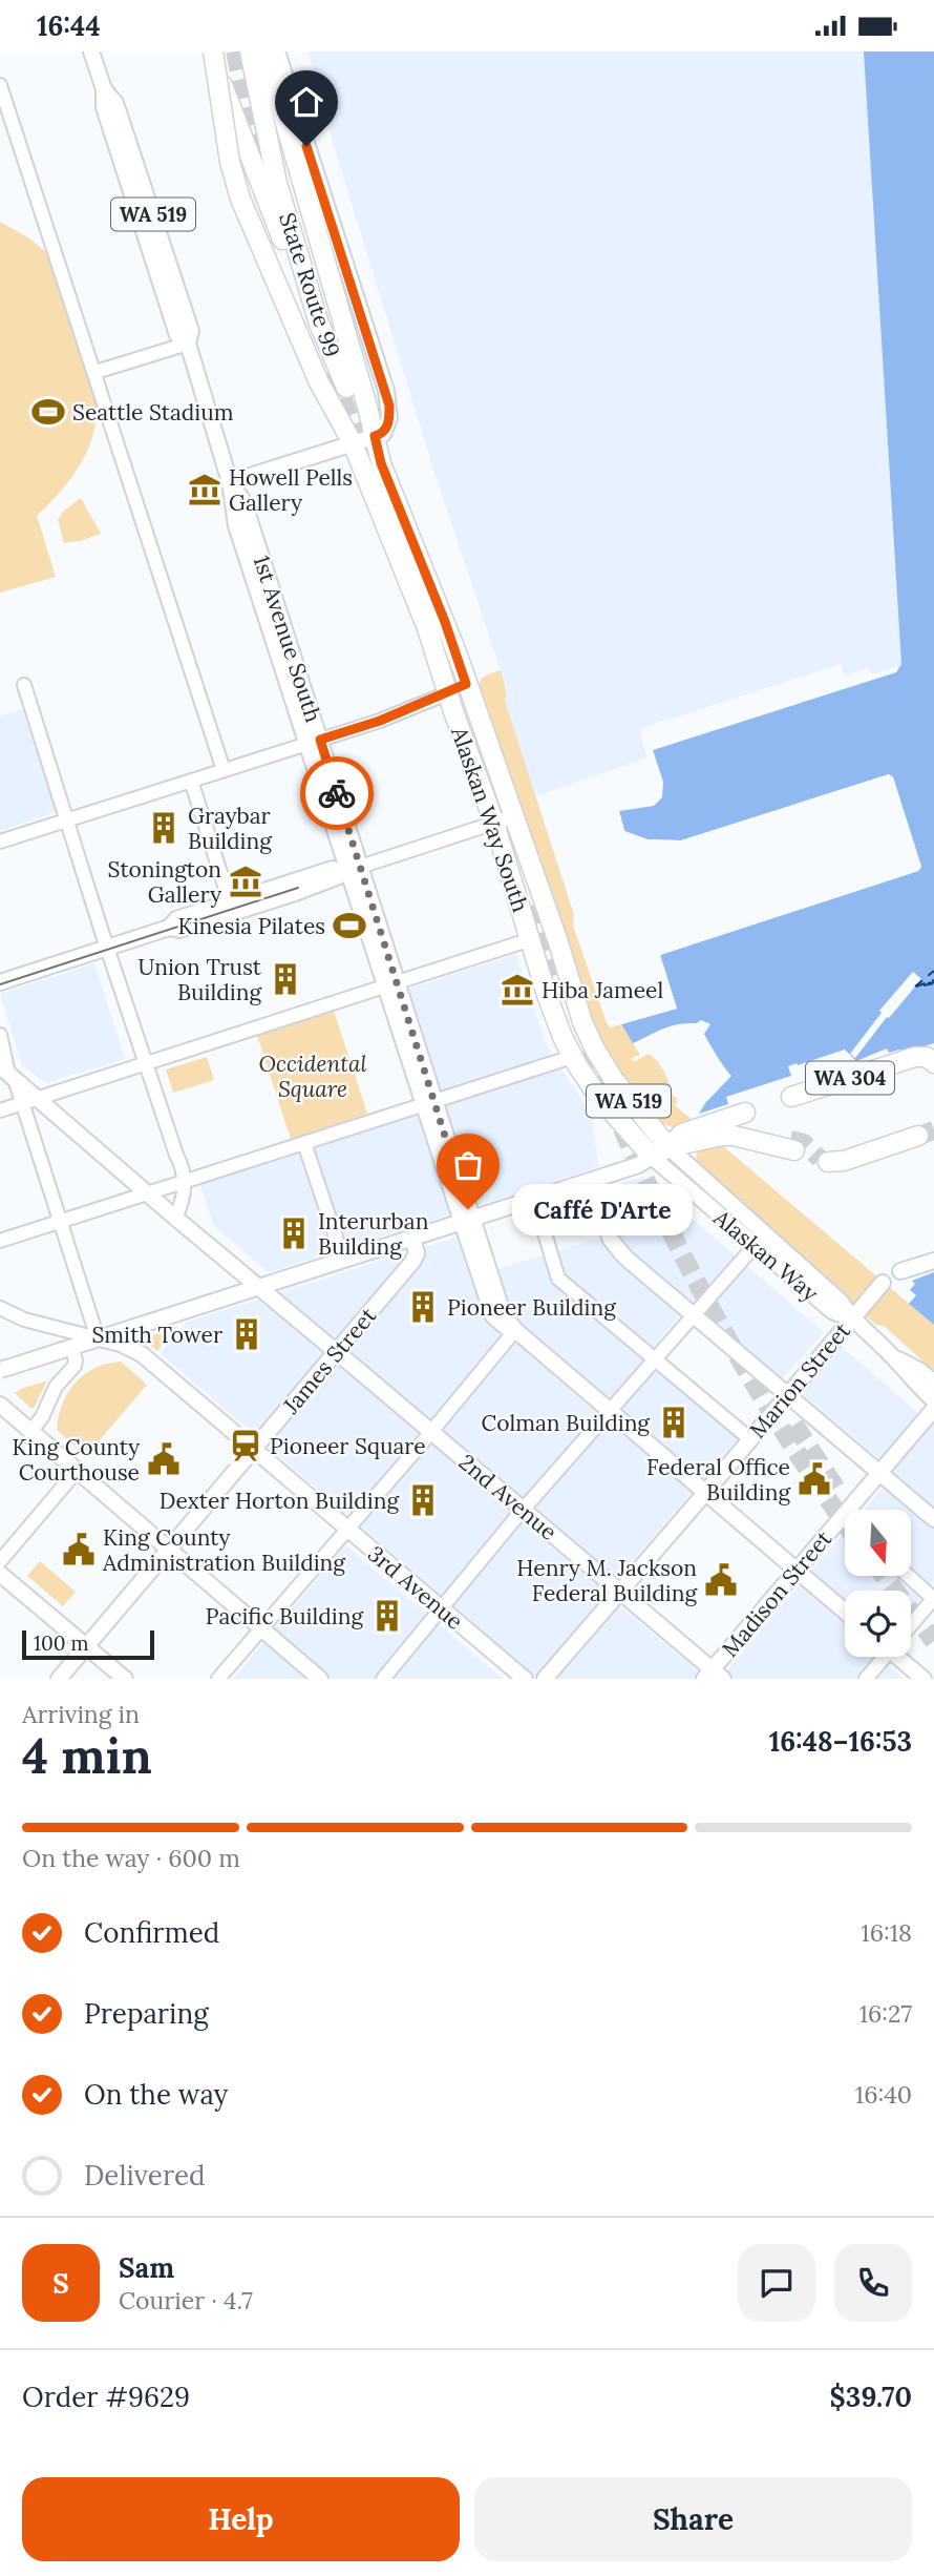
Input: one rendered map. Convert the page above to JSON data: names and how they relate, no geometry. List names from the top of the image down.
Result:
{
  "streets": {
    "highway": [
      "WA 519",
      "State Route 99",
      "Alaskan Way South",
      "WA 304"
    ],
    "main road": [
      "1st Avenue South",
      "Alaskan Way",
      "James Street",
      "Marion Street",
      "2nd Avenue",
      "3rd Avenue",
      "Madison Street"
    ]
  },
  "crossings": [
    ["Alaskan Way South", "Alaskan Way"],
    ["Alaskan Way", "Marion Street"],
    ["James Street", "2nd Avenue"],
    ["James Street", "3rd Avenue"],
    ["Marion Street", "2nd Avenue"],
    ["2nd Avenue", "Madison Street"]
  ],
  "parks": ["Occidental Square"],
  "places": {
    "sports": ["Seattle Stadium", "Kinesia Pilates"],
    "museum": ["Howell Pells Gallery", "Stonington Gallery", "Hiba Jameel"],
    "building": [
      "Graybar Building",
      "Union Trust Building",
      "Interurban Building",
      "Pioneer Building",
      "Smith Tower",
      "Colman Building",
      "Dexter Horton Building",
      "Pacific Building"
    ],
    "other": ["Caffé D'Arte"],
    "station": ["Pioneer Square"],
    "public building": [
      "King County Courthouse",
      "Federal Office Building",
      "King County Administration Building",
      "Henry M. Jackson Federal Building"
    ]
  },
  "scale_bar": "100 m",
  "north": "bottom",
  "page": {
    "status": "16:44",
    "bubble": "Caffé D'Arte",
    "scale": "100 m",
    "heading": ["4 min", "Arriving in", "16:48–16:53"],
    "panel": [
      "Sam",
      "Courier · 4.7",
      "Order #9629",
      "$39.70"
    ],
    "bar": "On the way · 600 m",
    "list": [
      ["Confirmed", "16:18"],
      ["Preparing", "16:27"],
      ["On the way", "16:40"],
      "Delivered"
    ],
    "round": "S",
    "buttons": ["Help", "Share"]
  }
}
